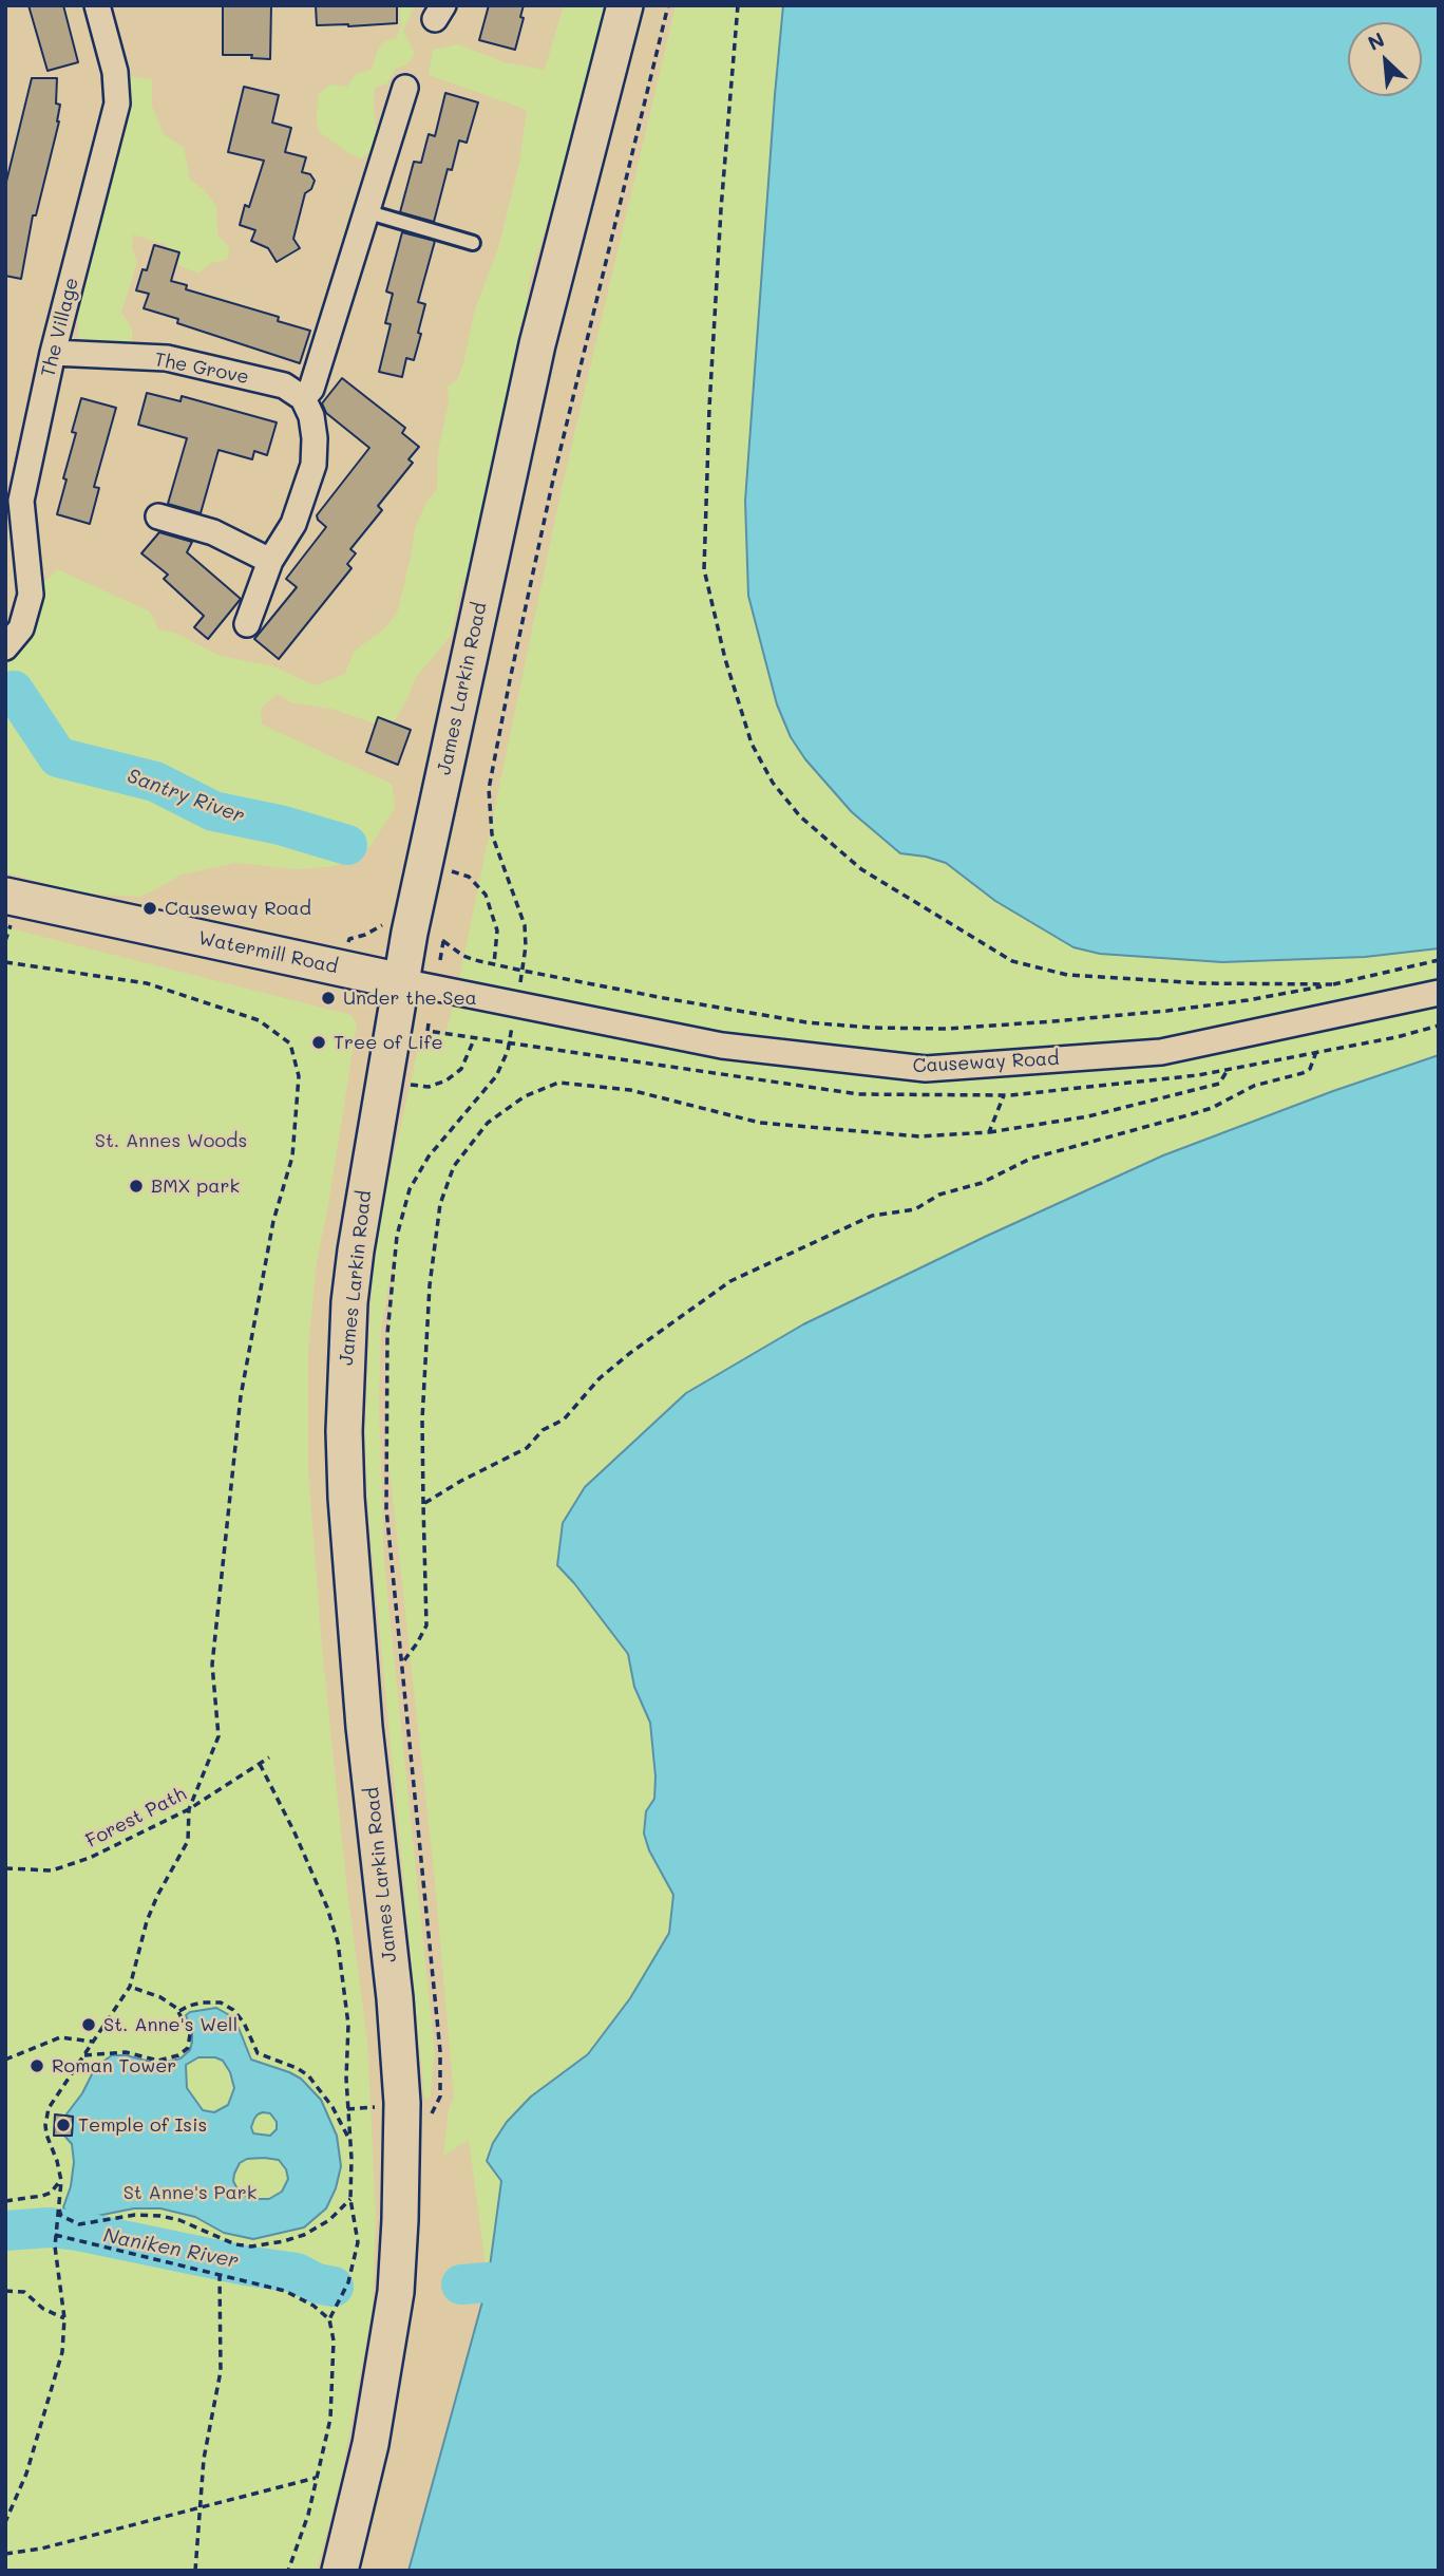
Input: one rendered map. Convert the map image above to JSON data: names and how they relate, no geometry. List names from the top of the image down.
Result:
{
  "streets": {
    "main road": ["James Larkin Road", "Watermill Road"],
    "street": ["The Village", "The Grove", "Causeway Road"],
    "path": ["Forest Path"]
  },
  "crossings": [
    ["The Village", "The Grove"],
    ["James Larkin Road", "Watermill Road"],
    ["James Larkin Road", "Causeway Road"],
    ["Watermill Road", "Causeway Road"]
  ],
  "water": ["Santry River", "Naniken River"],
  "parks": ["St. Annes Woods", "St Anne's Park"],
  "places": [
    "Causeway Road",
    "Under the Sea",
    "Tree of Life",
    "BMX park",
    "St. Anne's Well",
    "Roman Tower",
    "Temple of Isis"
  ],
  "north": "top left"
}
